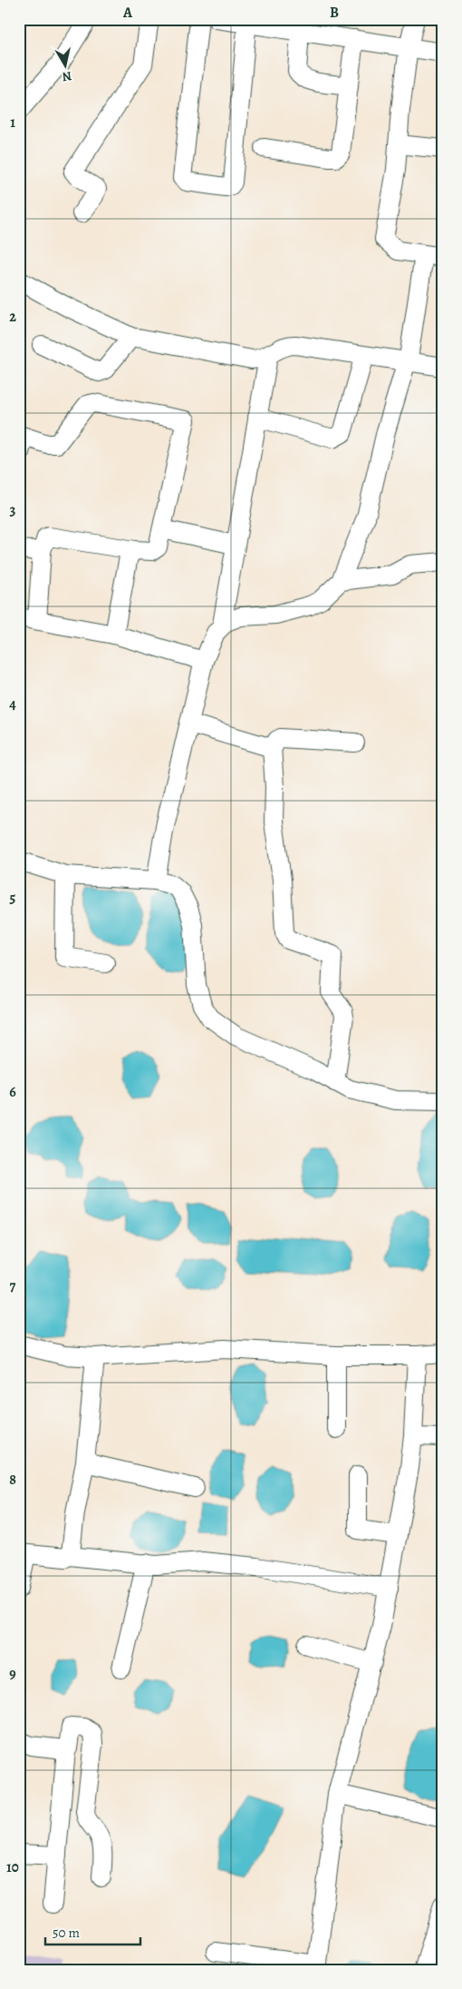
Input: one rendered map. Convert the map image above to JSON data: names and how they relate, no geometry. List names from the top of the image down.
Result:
{
  "scale_bar": "50 m",
  "north": "bottom",
  "grid": {
    "columns": ["A", "B"],
    "rows": [
      "1",
      "2",
      "3",
      "4",
      "5",
      "6",
      "7",
      "8",
      "9",
      "10"
    ]
  }
}
